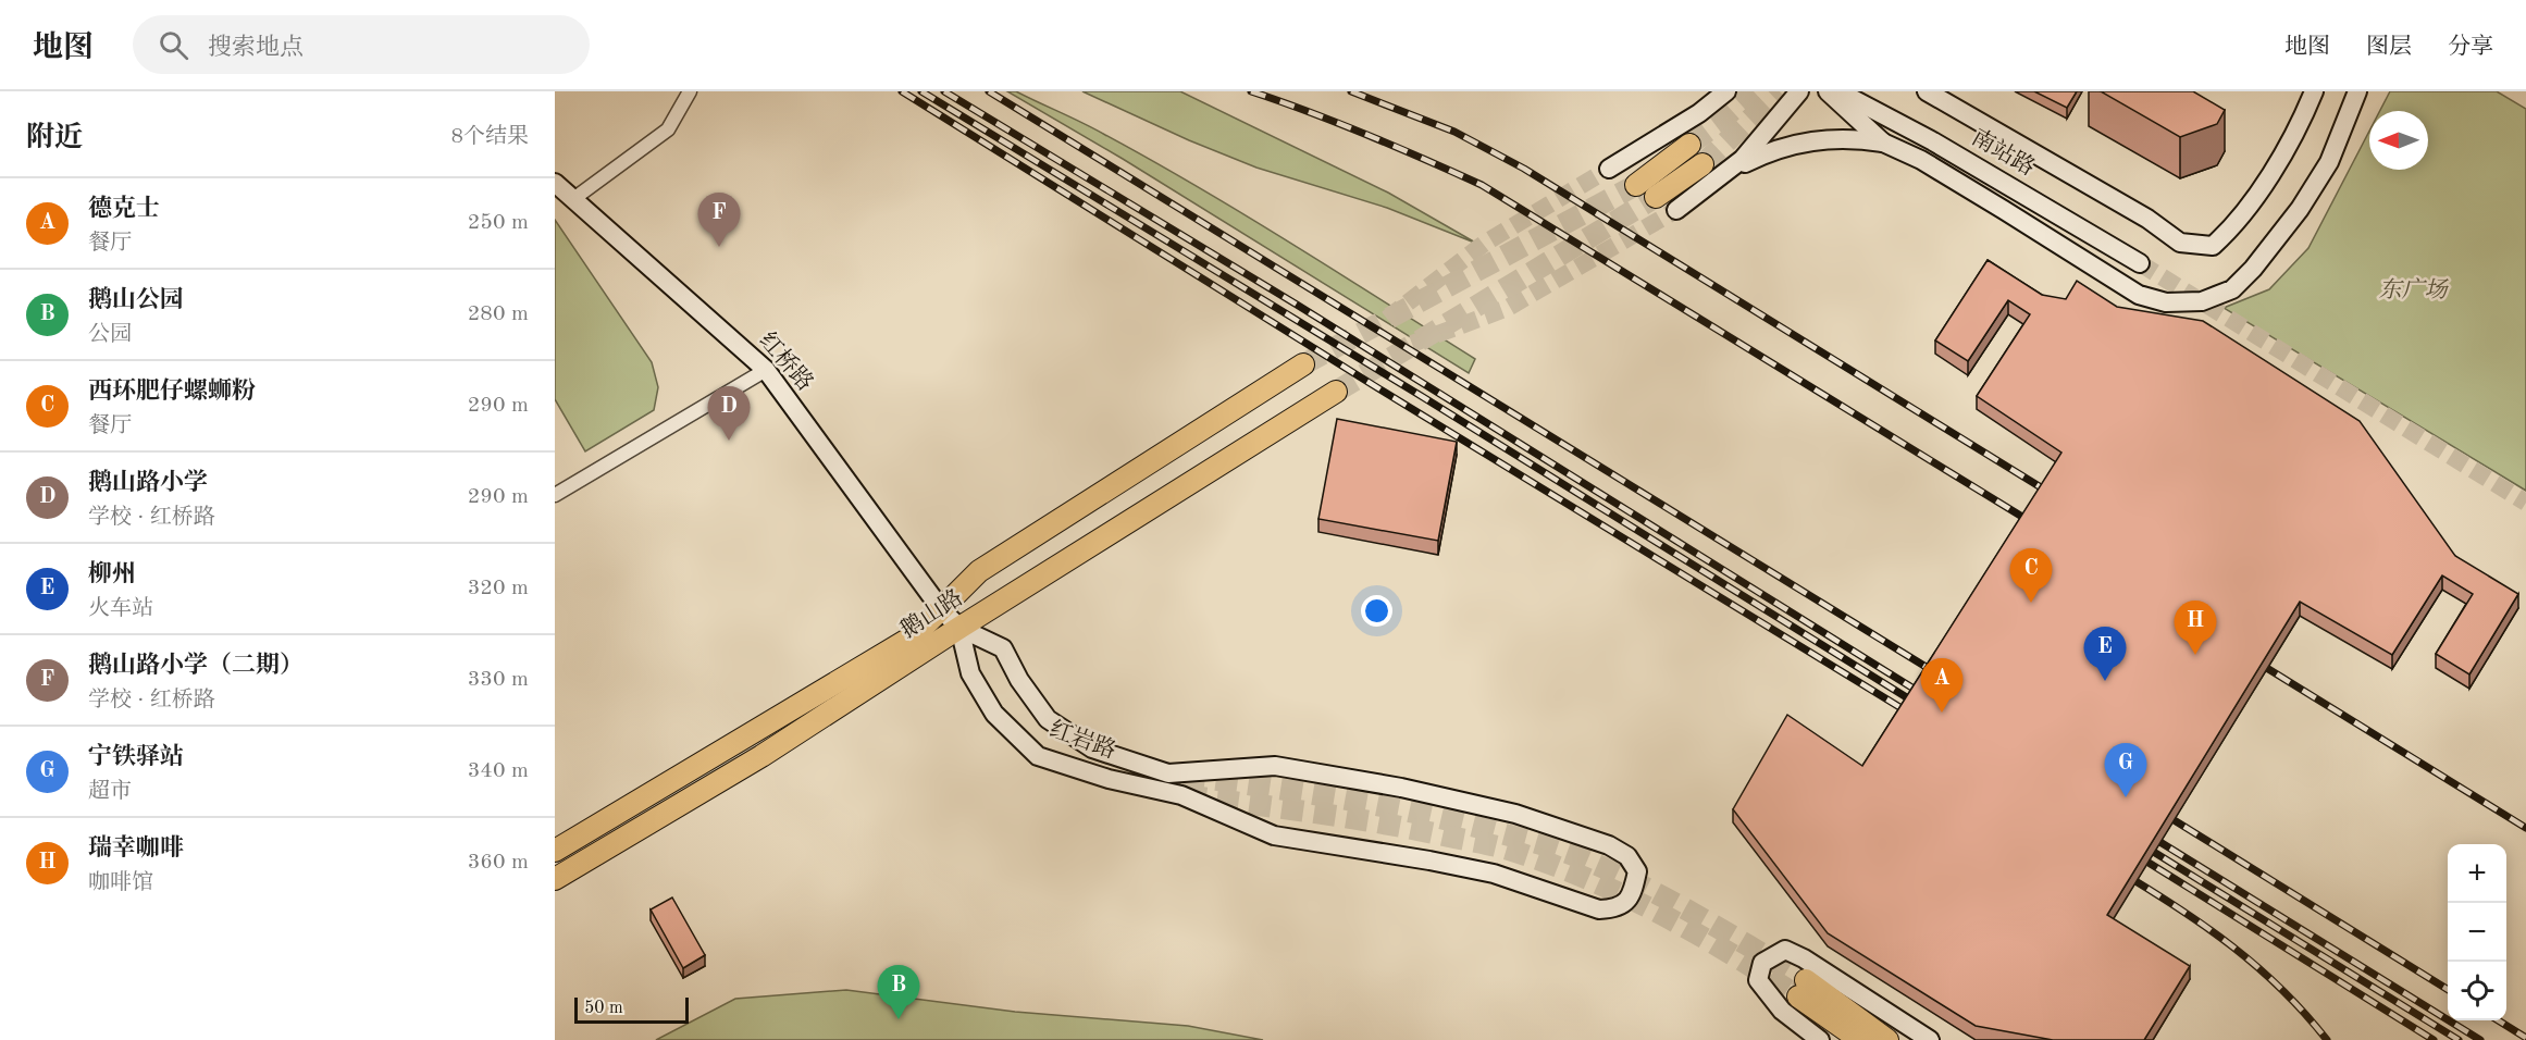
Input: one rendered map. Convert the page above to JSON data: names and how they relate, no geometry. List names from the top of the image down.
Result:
{
  "streets": {
    "main road": ["鹅山路"],
    "street": ["南站路", "红桥路", "红岩路"]
  },
  "crossings": [
    ["红桥路", "鹅山路"],
    ["红桥路", "红岩路"],
    ["鹅山路", "红岩路"]
  ],
  "parks": ["东广场"],
  "scale_bar": "50 m",
  "north": "left",
  "page": {
    "header": "地图",
    "search": "搜索地点",
    "nav": ["地图", "图层", "分享"],
    "heading": ["附近", "8个结果"],
    "list": [
      {
        "mark": "A",
        "name": "德克士",
        "note": "餐厅",
        "value": "250 m"
      },
      {
        "mark": "B",
        "name": "鹅山公园",
        "note": "公园",
        "value": "280 m"
      },
      {
        "mark": "C",
        "name": "西环肥仔螺蛳粉",
        "note": "餐厅",
        "value": "290 m"
      },
      {
        "mark": "D",
        "name": "鹅山路小学",
        "note": "学校 · 红桥路",
        "value": "290 m"
      },
      {
        "mark": "E",
        "name": "柳州",
        "note": "火车站",
        "value": "320 m"
      },
      {
        "mark": "F",
        "name": "鹅山路小学（二期）",
        "note": "学校 · 红桥路",
        "value": "330 m"
      },
      {
        "mark": "G",
        "name": "宁铁驿站",
        "note": "超市",
        "value": "340 m"
      },
      {
        "mark": "H",
        "name": "瑞幸咖啡",
        "note": "咖啡馆",
        "value": "360 m"
      }
    ],
    "pins": [
      "F",
      "D",
      "C",
      "H",
      "E",
      "A",
      "G",
      "B"
    ],
    "map_buttons": ["+", "−"],
    "scale": "50 m"
  }
}
